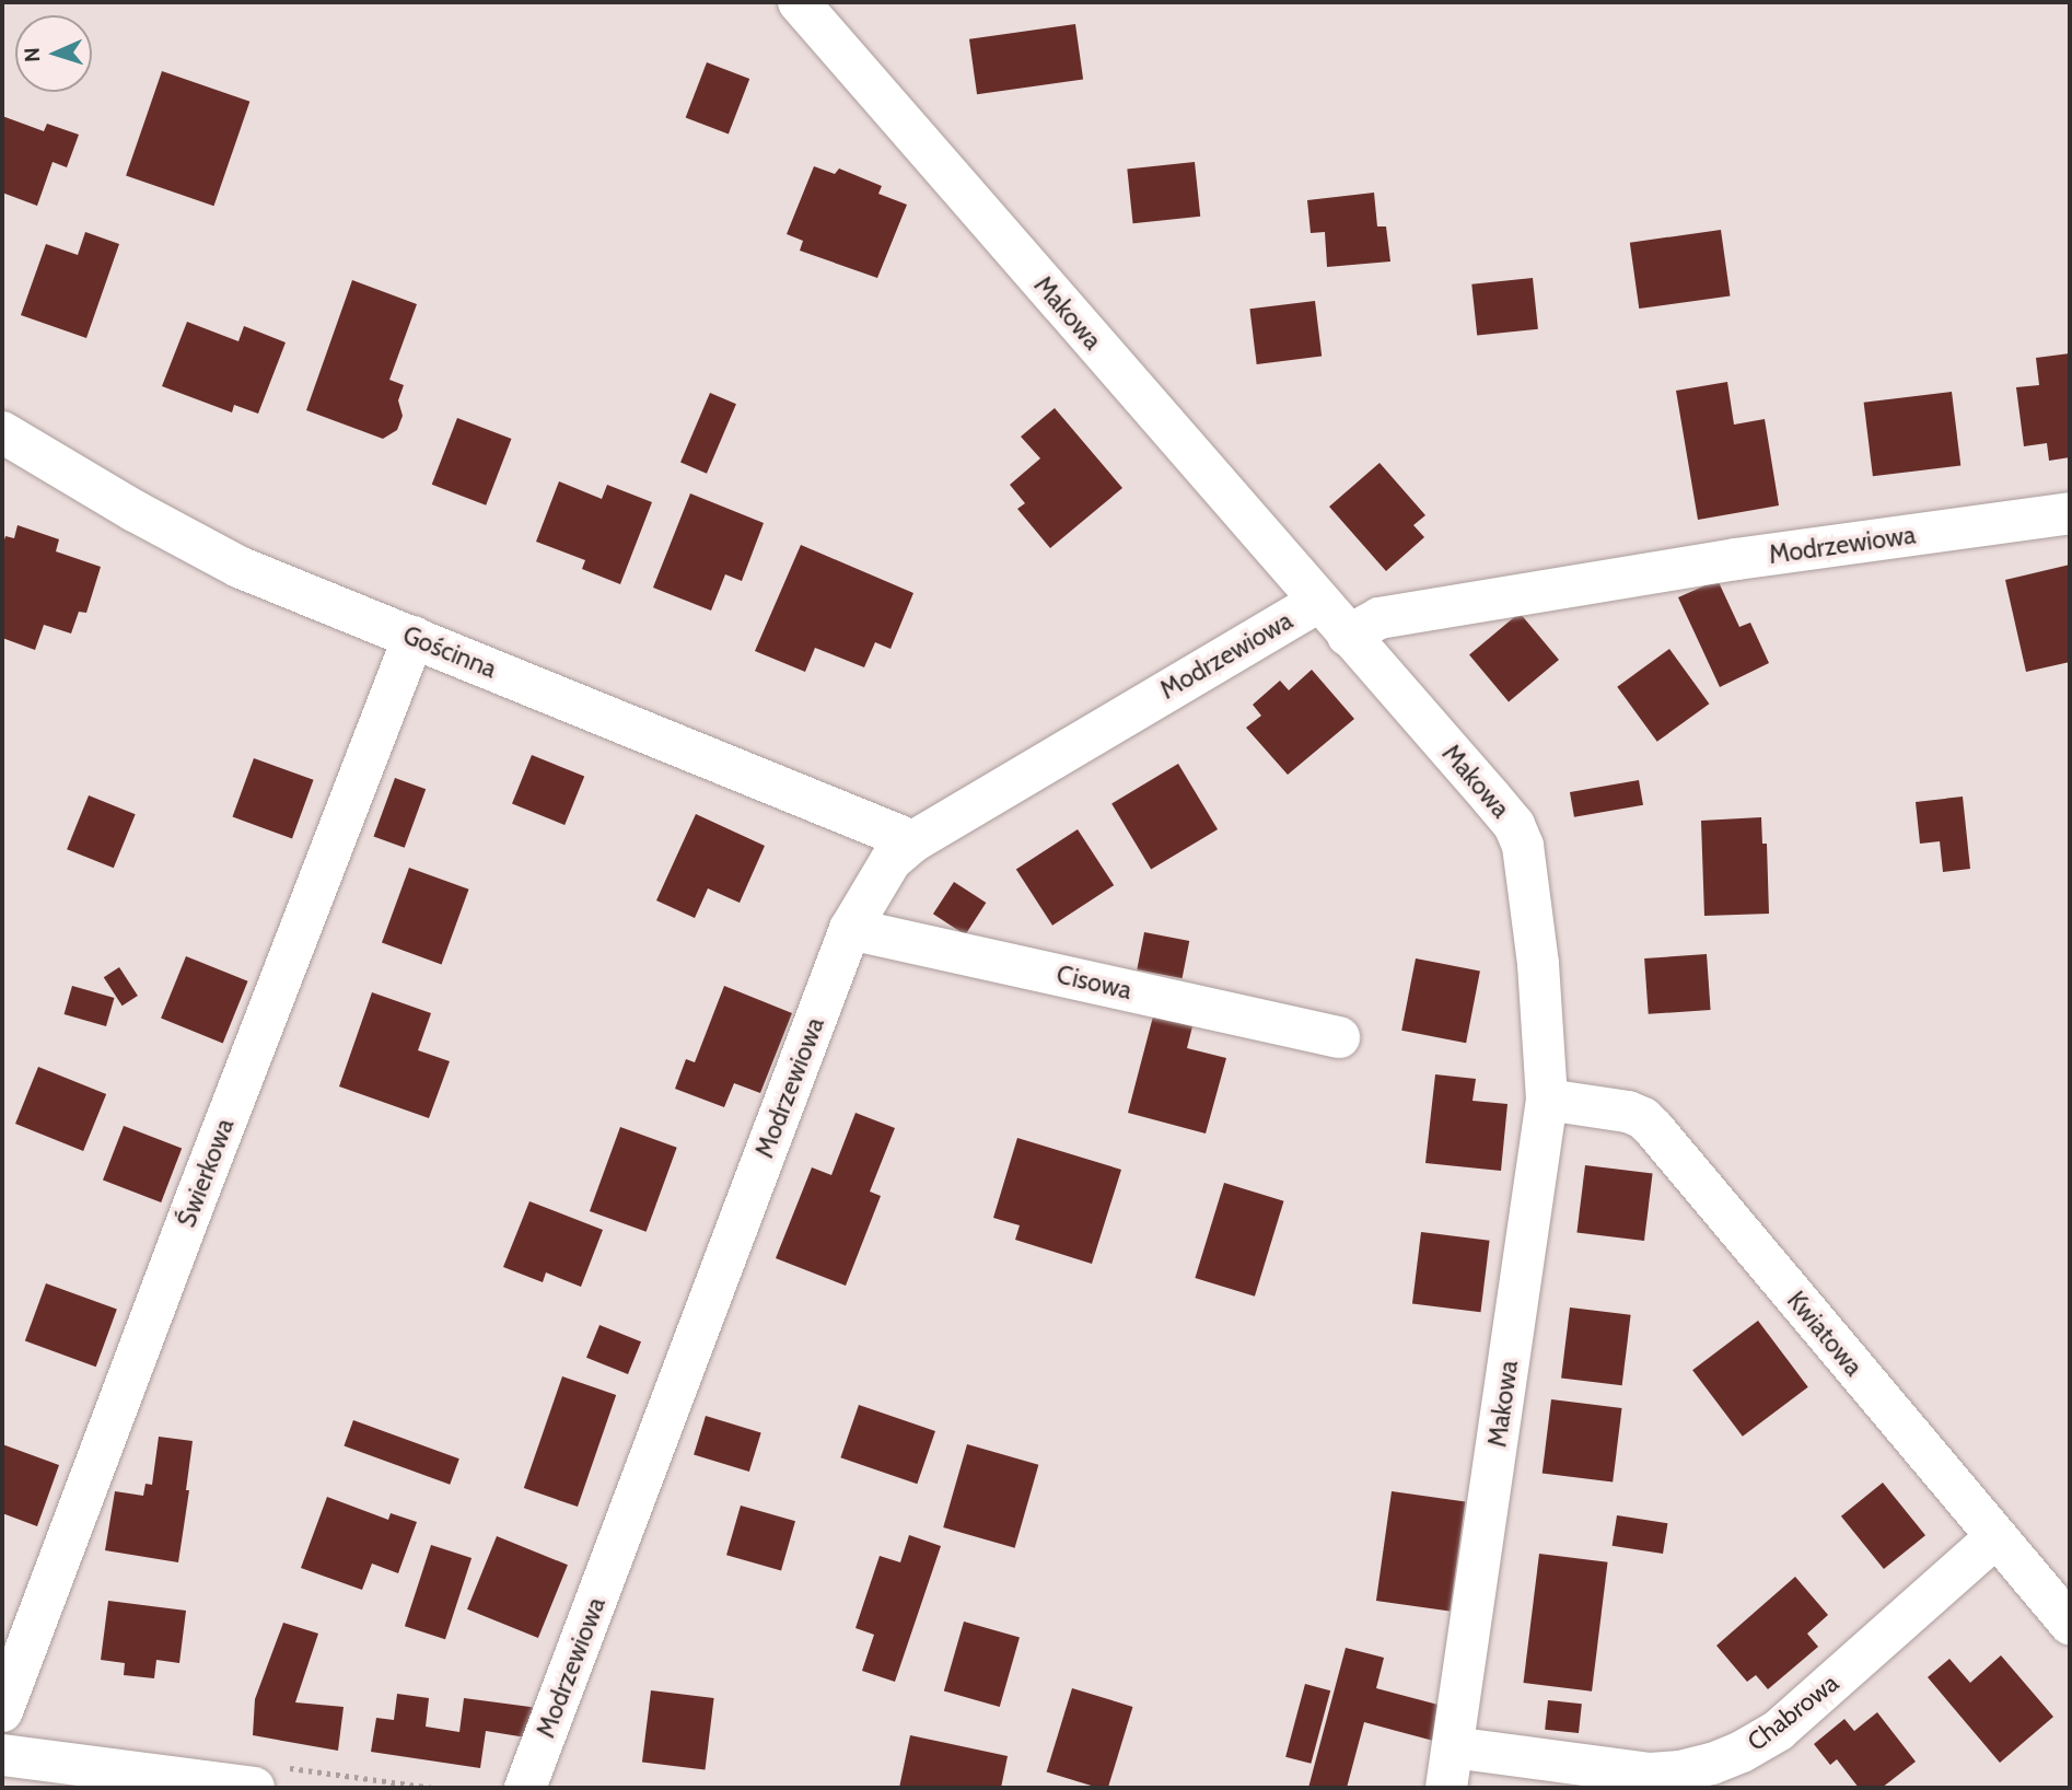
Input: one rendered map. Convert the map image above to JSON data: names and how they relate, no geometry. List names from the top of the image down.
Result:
{
  "streets": {
    "street": [
      "Makowa",
      "Modrzewiowa",
      "Gościnna",
      "Cisowa",
      "Świerkowa",
      "Kwiatowa",
      "Chabrowa"
    ]
  },
  "crossings": [
    ["Makowa", "Modrzewiowa"],
    ["Makowa", "Kwiatowa"],
    ["Makowa", "Chabrowa"],
    ["Modrzewiowa", "Gościnna"],
    ["Modrzewiowa", "Cisowa"],
    ["Gościnna", "Świerkowa"],
    ["Kwiatowa", "Chabrowa"]
  ],
  "north": "left"
}
